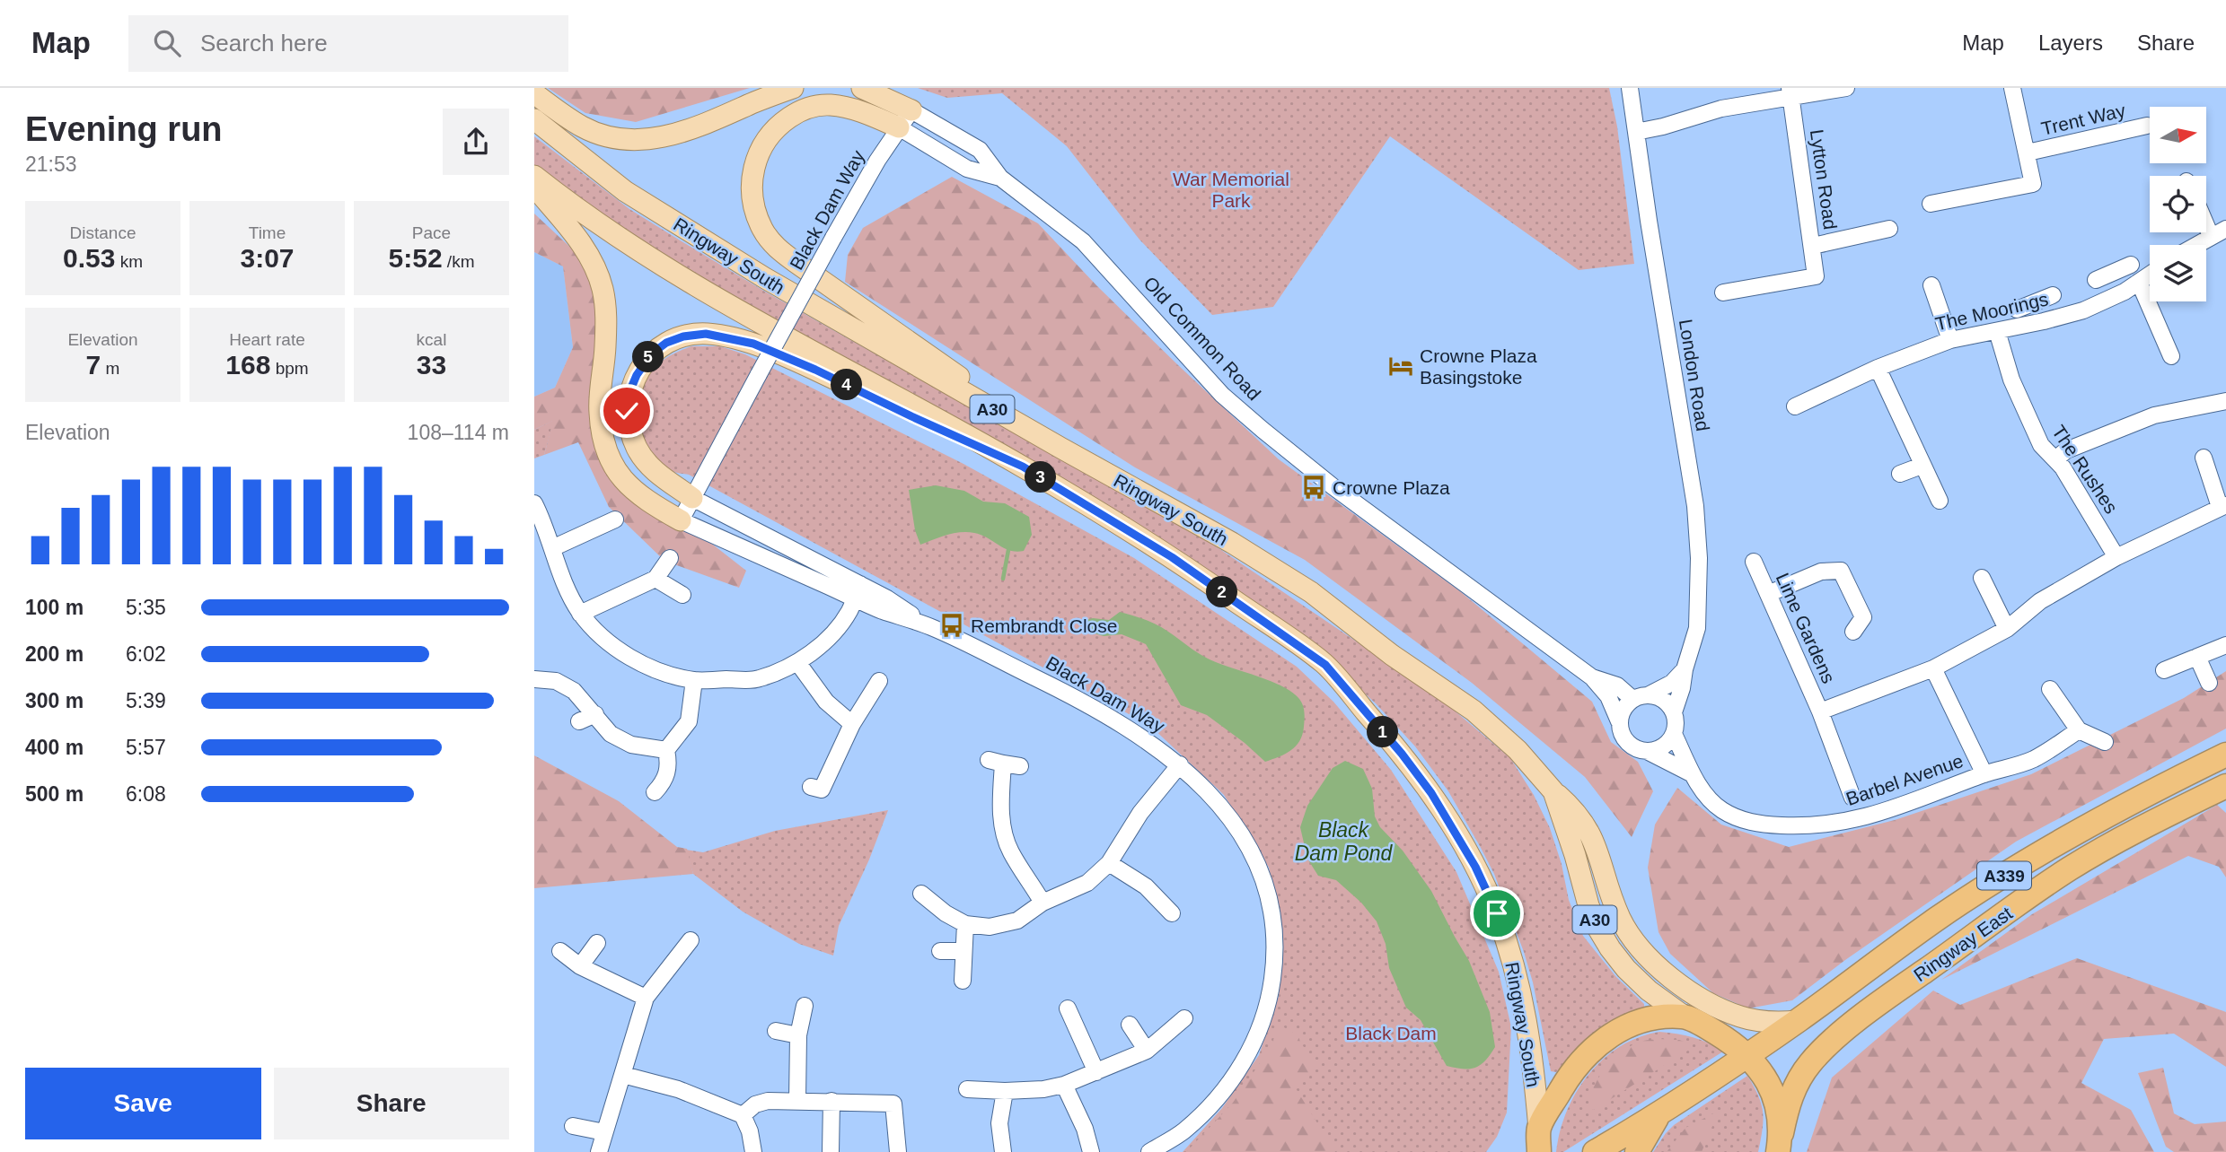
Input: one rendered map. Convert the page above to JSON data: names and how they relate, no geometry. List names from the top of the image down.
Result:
{
  "streets": {
    "highway": ["A339", "Ringway East"],
    "main road": ["Ringway South", "A30"],
    "street": [
      "Trent Way",
      "Lytton Road",
      "Black Dam Way",
      "The Moorings",
      "Old Common Road",
      "London Road",
      "The Rushes",
      "Lime Gardens",
      "Barbel Avenue"
    ]
  },
  "crossings": [
    ["Black Dam Way", "Old Common Road"],
    ["The Moorings", "The Rushes"],
    ["Old Common Road", "London Road"],
    ["Old Common Road", "Barbel Avenue"],
    ["London Road", "Barbel Avenue"],
    ["Lime Gardens", "Barbel Avenue"]
  ],
  "water": ["Black Dam Pond"],
  "parks": ["War Memorial Park", "Black Dam"],
  "places": {
    "hotel": ["Crowne Plaza Basingstoke"],
    "bus stop": ["Crowne Plaza", "Rembrandt Close"]
  },
  "north": "right",
  "page": {
    "header": "Map",
    "search": "Search here",
    "nav": ["Map", "Layers", "Share"],
    "heading": ["Evening run", "21:53"],
    "stats": [
      ["Distance", "0.53 km"],
      ["Time", "3:07"],
      ["Pace", "5:52 /km"],
      ["Elevation", "7 m"],
      ["Heart rate", "168 bpm"],
      ["kcal", "33"]
    ],
    "pins": [
      "5",
      "4",
      "3",
      "2",
      "1"
    ],
    "chart": ["Elevation", "108–114 m"],
    "list": [
      {
        "name": "100 m",
        "note": "5:35"
      },
      {
        "name": "200 m",
        "note": "6:02"
      },
      {
        "name": "300 m",
        "note": "5:39"
      },
      {
        "name": "400 m",
        "note": "5:57"
      },
      {
        "name": "500 m",
        "note": "6:08"
      }
    ],
    "buttons": ["Save", "Share"]
  }
}
